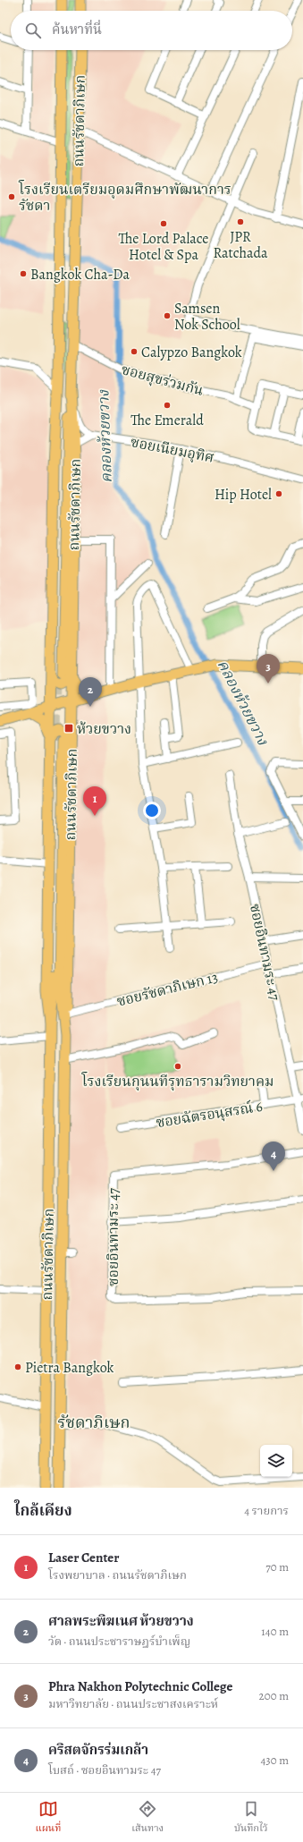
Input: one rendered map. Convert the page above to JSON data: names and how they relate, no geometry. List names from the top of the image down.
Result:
{
  "streets": {
    "main road": ["ถนนรัชดาภิเษก"],
    "street": [
      "ซอยสุขร่วมกัน",
      "ซอยเนียมอุทิศ",
      "ซอยอินทามระ 47",
      "ซอยรัชดาภิเษก 13",
      "ซอยฉัตรอนุสรณ์ 6"
    ]
  },
  "crossings": [
    ["ถนนรัชดาภิเษก", "ซอยสุขร่วมกัน"],
    ["ถนนรัชดาภิเษก", "ซอยรัชดาภิเษก 13"],
    ["ซอยอินทามระ 47", "ซอยรัชดาภิเษก 13"],
    ["ซอยอินทามระ 47", "ซอยฉัตรอนุสรณ์ 6"]
  ],
  "districts": ["รัชดาภิเษก"],
  "water": ["คลองห้วยขวาง"],
  "places": {
    "other": [
      "โรงเรียนเตรียมอุดมศึกษาพัฒนาการ รัชดา",
      "JPR Ratchada",
      "The Lord Palace Hotel & Spa",
      "Bangkok Cha-Da",
      "Samsen Nok School",
      "Calypzo Bangkok",
      "The Emerald",
      "Hip Hotel",
      "โรงเรียนกุนนทีรุทธารามวิทยาคม",
      "Pietra Bangkok"
    ],
    "transit": ["ห้วยขวาง"]
  },
  "page": {
    "search": "ค้นหาที่นี่",
    "pins": [
      "3",
      "2",
      "1",
      "4"
    ],
    "heading": ["ใกล้เคียง", "4 รายการ"],
    "list": [
      {
        "mark": "1",
        "name": "Laser Center",
        "note": "โรงพยาบาล · ถนนรัชดาภิเษก",
        "value": "70 m"
      },
      {
        "mark": "2",
        "name": "ศาลพระพิฆเนศ ห้วยขวาง",
        "note": "วัด · ถนนประชาราษฎร์บำเพ็ญ",
        "value": "140 m"
      },
      {
        "mark": "3",
        "name": "Phra Nakhon Polytechnic College",
        "note": "มหาวิทยาลัย · ถนนประชาสงเคราะห์",
        "value": "200 m"
      },
      {
        "mark": "4",
        "name": "คริสตจักรร่มเกล้า",
        "note": "โบสถ์ · ซอยอินทามระ 47",
        "value": "430 m"
      }
    ],
    "nav": ["แผนที่", "เส้นทาง", "บันทึกไว้"]
  }
}
